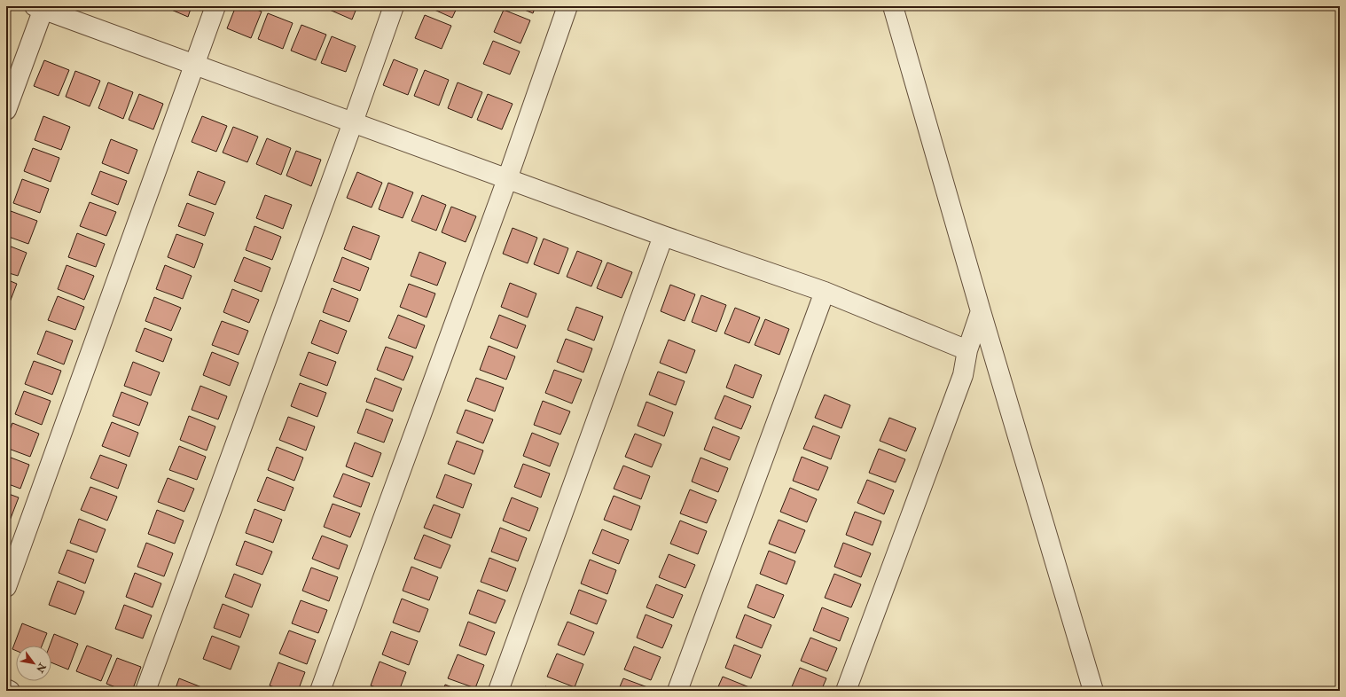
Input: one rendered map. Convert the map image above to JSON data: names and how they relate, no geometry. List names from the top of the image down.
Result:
{
  "north": "bottom right"
}
